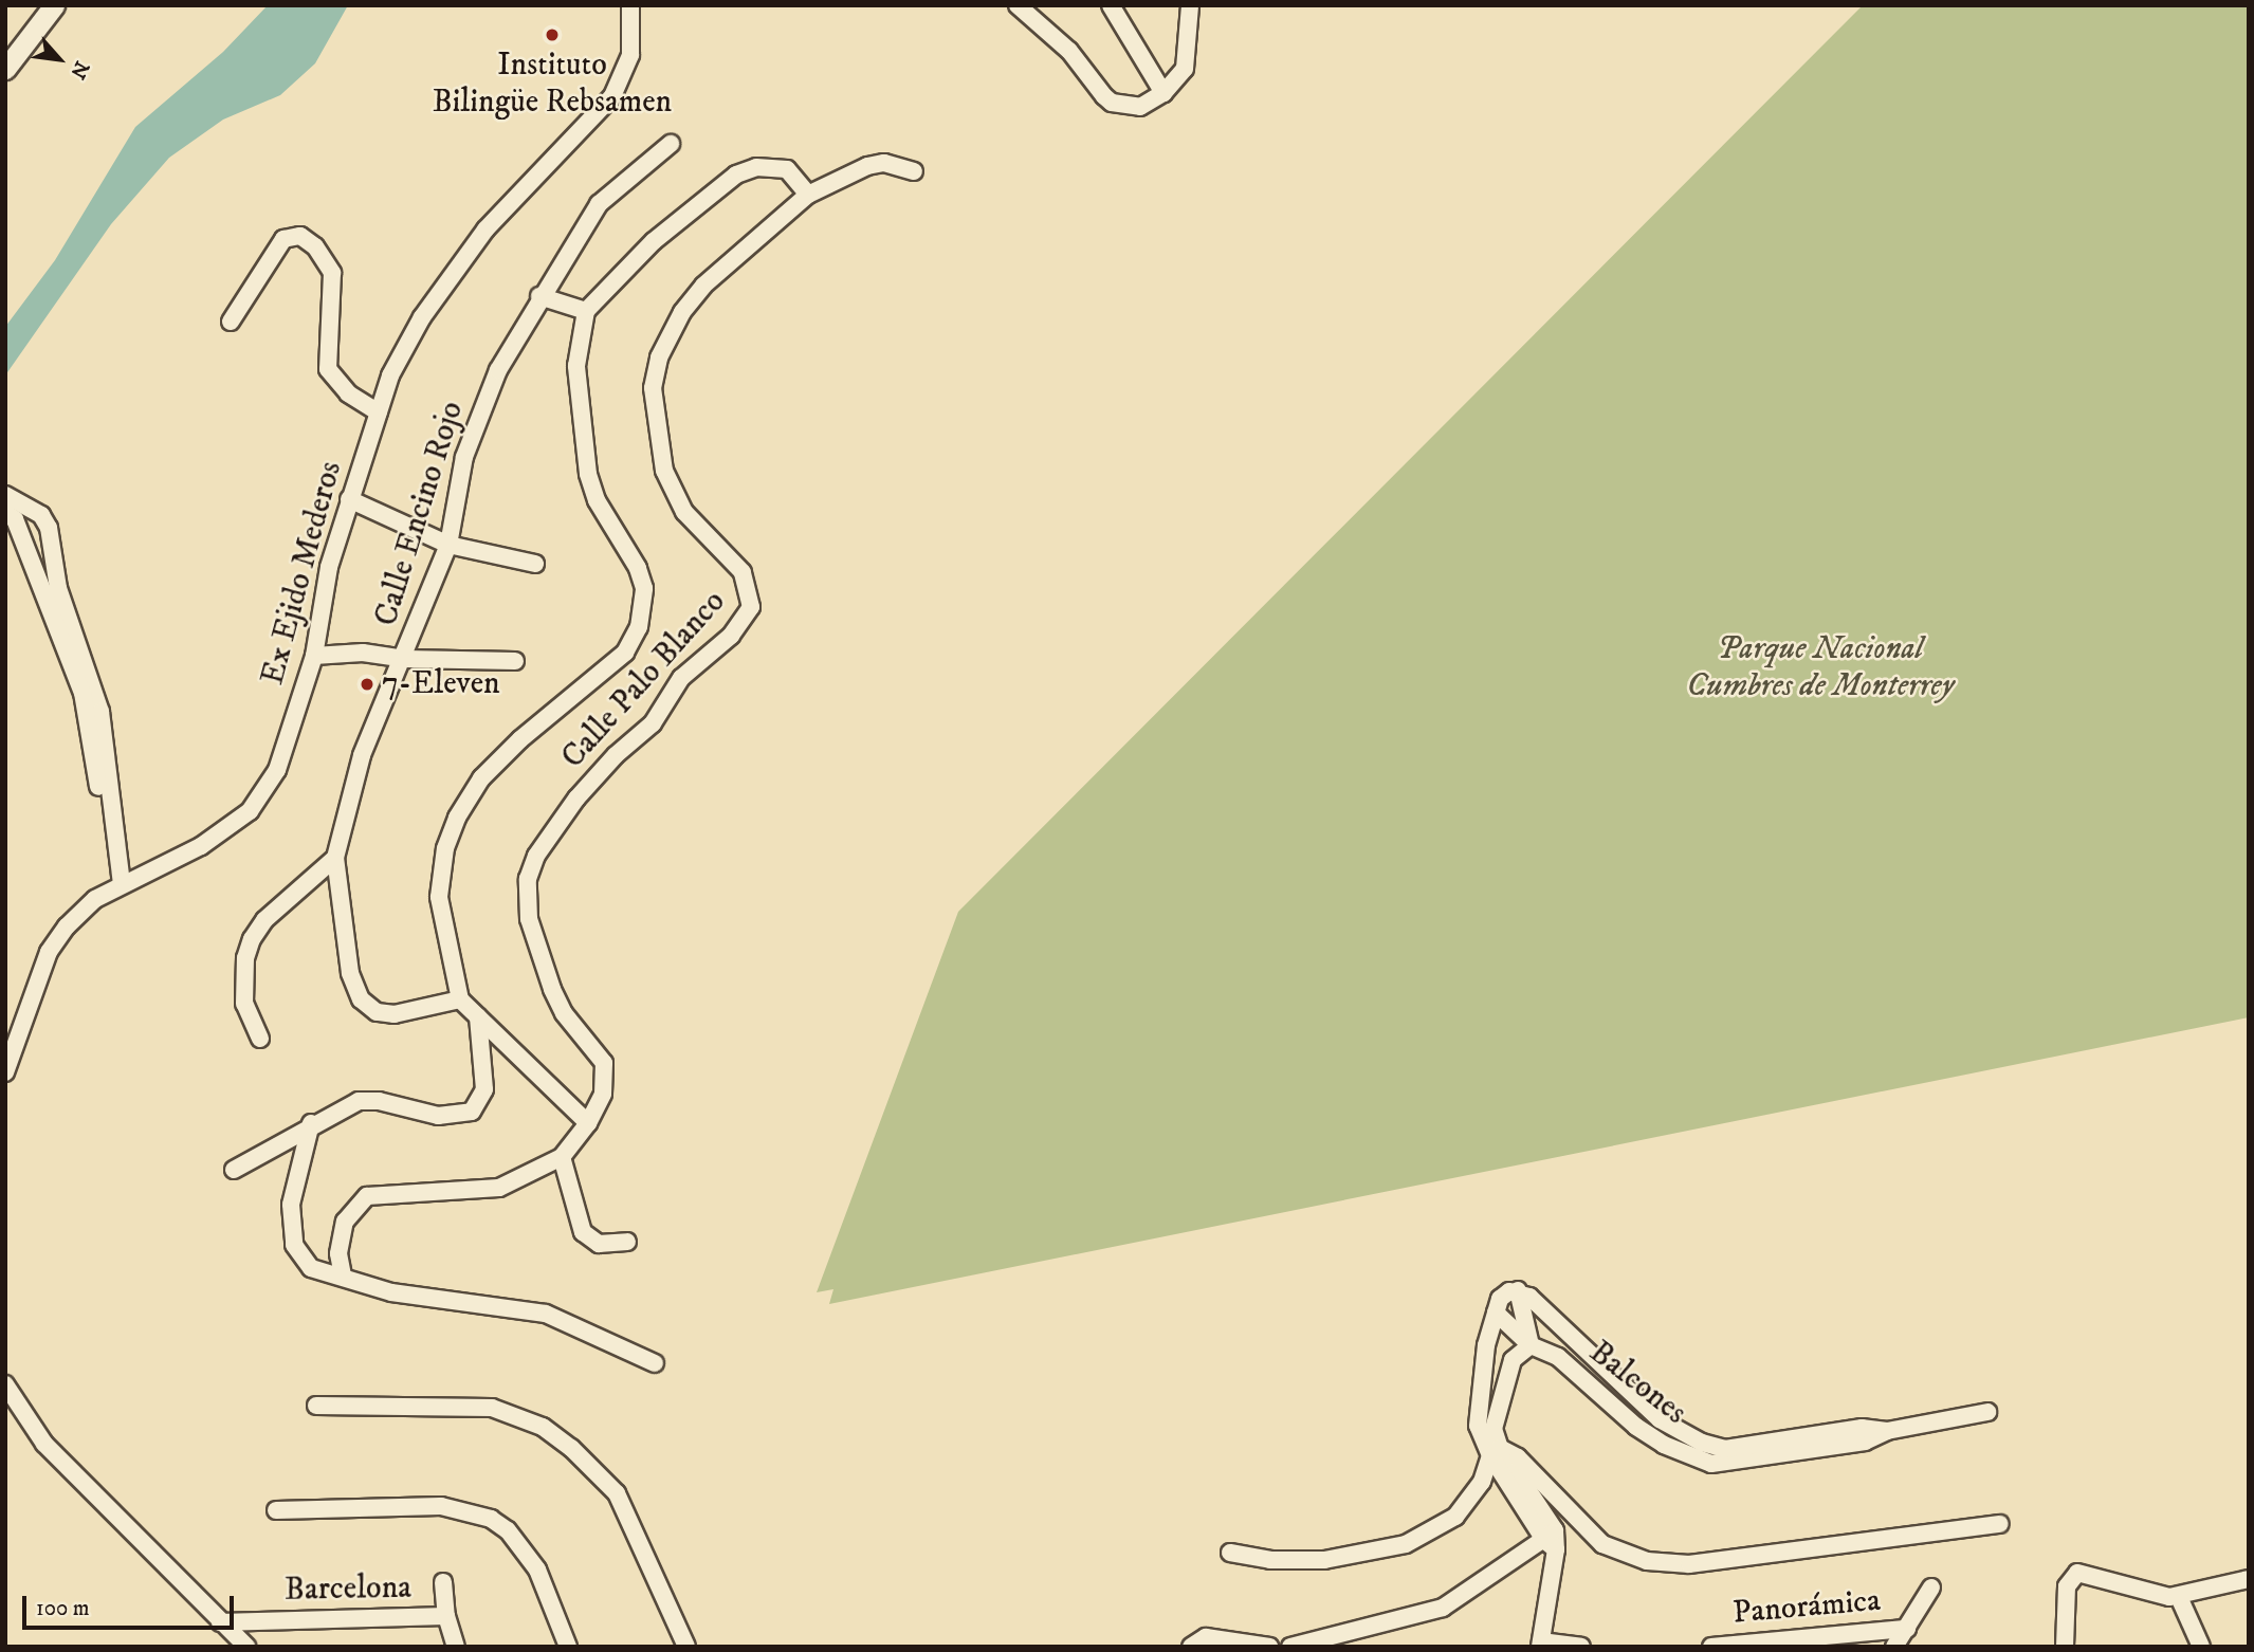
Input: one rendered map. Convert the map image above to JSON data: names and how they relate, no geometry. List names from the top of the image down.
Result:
{
  "streets": {
    "street": [
      "Calle Encino Rojo",
      "Ex Ejido Mederos",
      "Calle Palo Blanco",
      "Balcones",
      "Barcelona",
      "Panorámica"
    ]
  },
  "parks": ["Parque Nacional Cumbres de Monterrey"],
  "places": ["Instituto Bilingüe Rebsamen", "7-Eleven"],
  "scale_bar": "100 m",
  "north": "bottom right"
}
